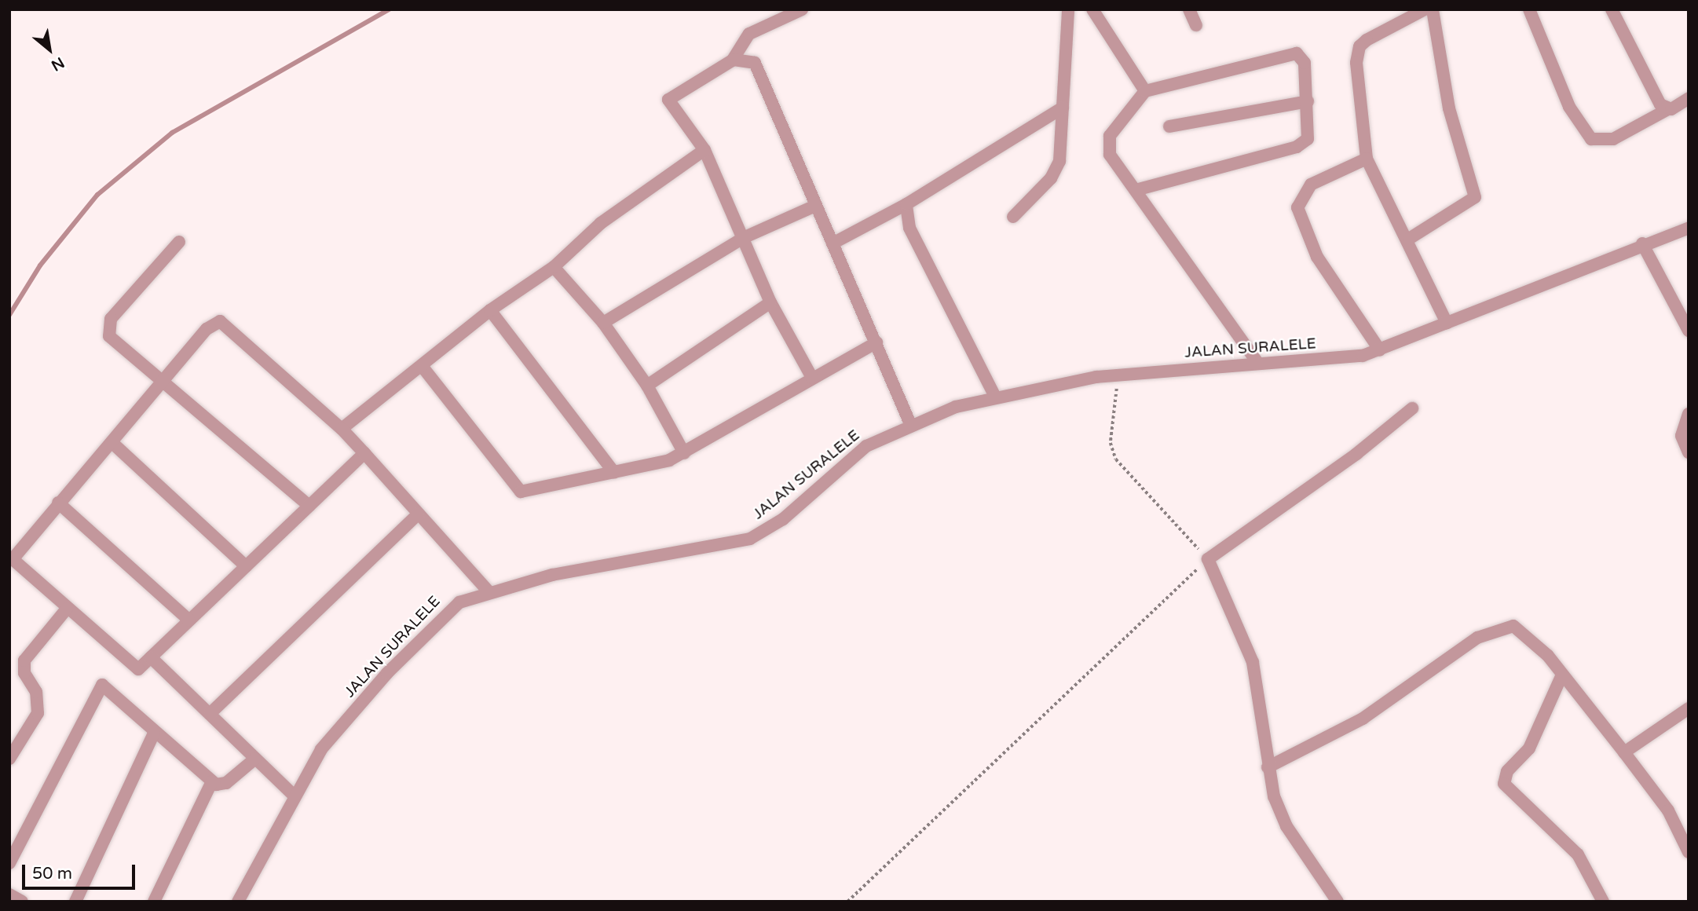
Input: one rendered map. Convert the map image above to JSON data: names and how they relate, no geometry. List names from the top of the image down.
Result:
{
  "streets": {
    "street": ["JALAN SURALELE"]
  },
  "scale_bar": "50 m",
  "north": "bottom right"
}
